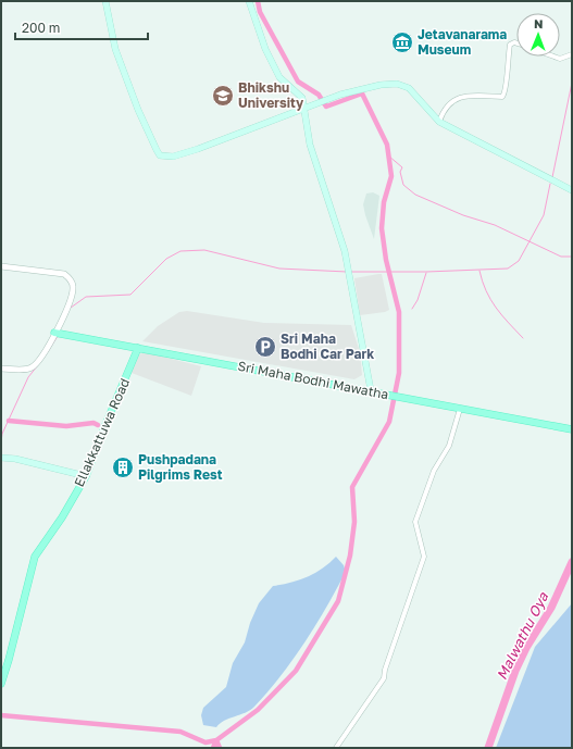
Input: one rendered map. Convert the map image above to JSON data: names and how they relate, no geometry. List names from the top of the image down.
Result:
{
  "streets": {
    "main road": ["Sri Maha Bodhi Mawatha", "Ellakkattuwa Road"]
  },
  "crossings": [
    ["Sri Maha Bodhi Mawatha", "Ellakkattuwa Road"]
  ],
  "water": ["Malwathu Oya"],
  "places": {
    "museum": ["Jetavanarama Museum"],
    "school or university": ["Bhikshu University"],
    "parking": ["Sri Maha Bodhi Car Park"],
    "building": ["Pushpadana Pilgrims Rest"]
  },
  "scale_bar": "200 m",
  "north": "top"
}
